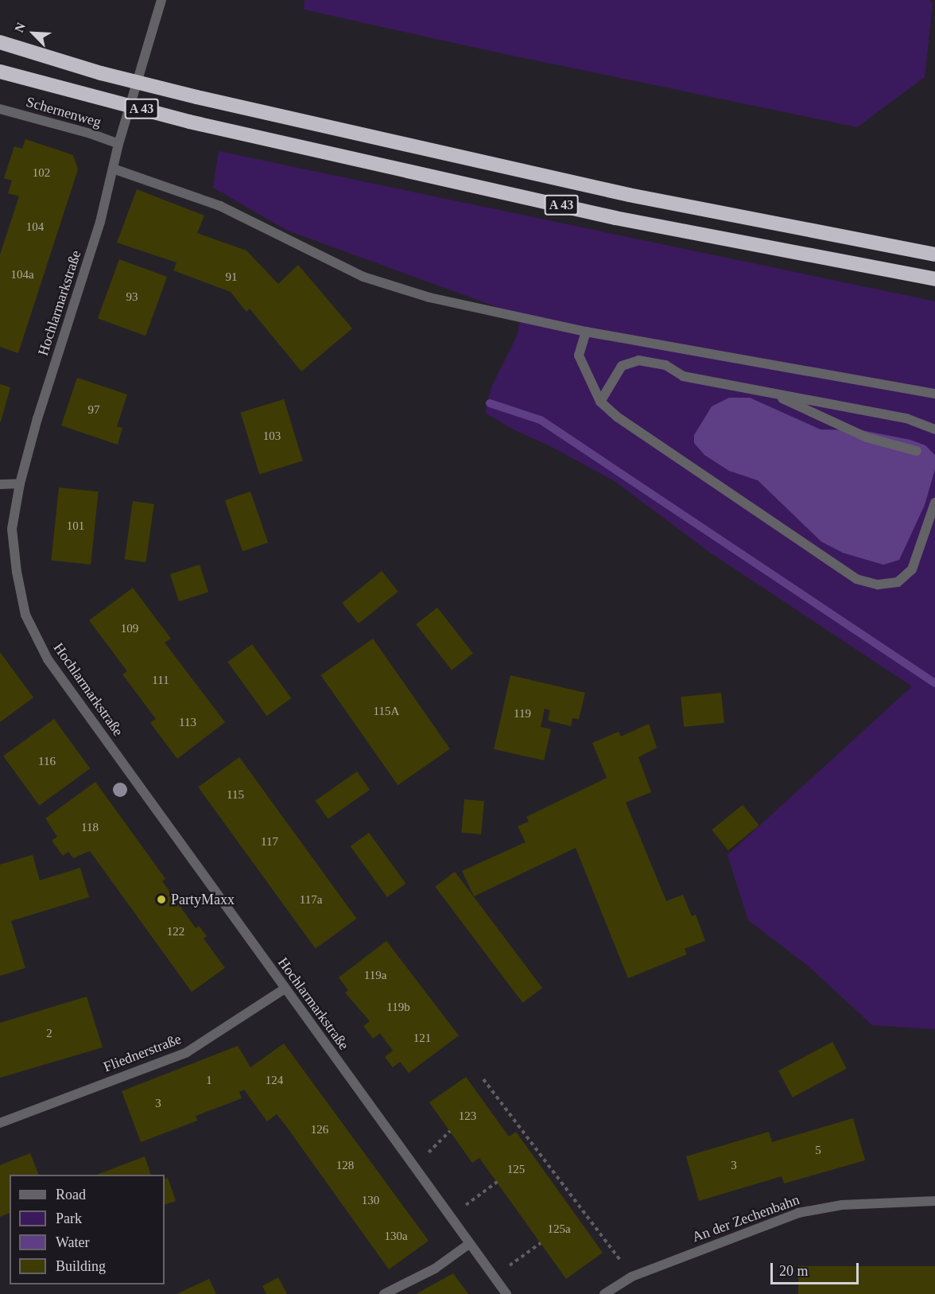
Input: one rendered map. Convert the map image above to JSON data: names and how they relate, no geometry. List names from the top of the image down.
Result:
{
  "streets": {
    "highway": ["A 43"],
    "street": [
      "Schernenweg",
      "Hochlarmarkstraße",
      "Fliednerstraße",
      "An der Zechenbahn"
    ]
  },
  "crossings": [
    ["Schernenweg", "Hochlarmarkstraße"],
    ["Hochlarmarkstraße", "Fliednerstraße"]
  ],
  "places": ["PartyMaxx"],
  "house_numbers": [
    "102",
    "104",
    "104a",
    "91",
    "93",
    "97",
    "103",
    "101",
    "109",
    "111",
    "115A",
    "119",
    "113",
    "116",
    "115",
    "118",
    "117",
    "117a",
    "122",
    "119a",
    "119b",
    "2",
    "121",
    "1",
    "124",
    "3",
    "123",
    "126",
    "5",
    "128",
    "3",
    "125",
    "130",
    "125a",
    "130a"
  ],
  "legend": [
    "Road",
    "Park",
    "Water",
    "Building"
  ],
  "scale_bar": "20 m",
  "north": "top left"
}
